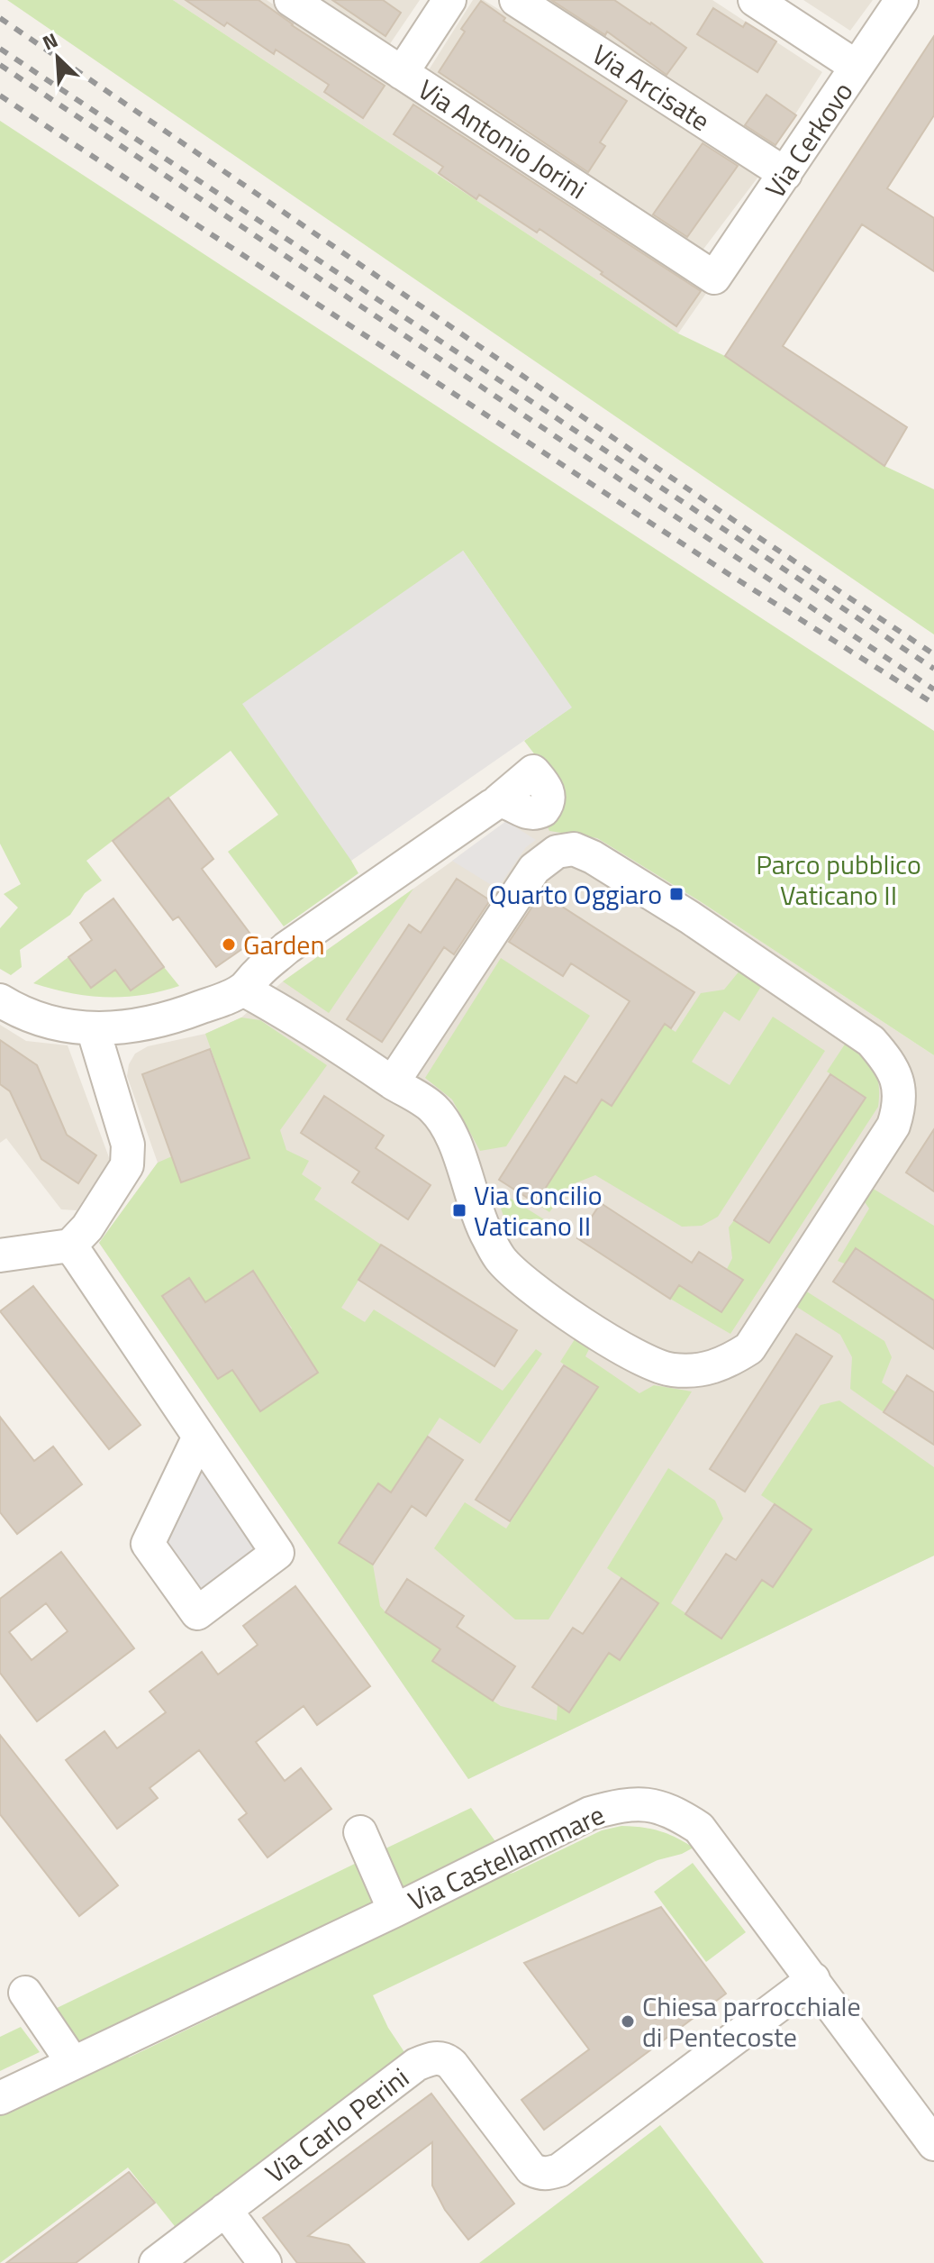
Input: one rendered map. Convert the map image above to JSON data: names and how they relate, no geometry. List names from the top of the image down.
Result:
{
  "streets": {
    "street": [
      "Via Arcisate",
      "Via Antonio Jorini",
      "Via Cerkovo",
      "Via Castellammare",
      "Via Carlo Perini"
    ]
  },
  "crossings": [
    ["Via Arcisate", "Via Cerkovo"],
    ["Via Antonio Jorini", "Via Cerkovo"],
    ["Via Castellammare", "Via Carlo Perini"]
  ],
  "parks": ["Parco pubblico Vaticano II"],
  "places": {
    "transit": ["Quarto Oggiaro", "Via Concilio Vaticano II"],
    "other": ["Garden", "Chiesa parrocchiale di Pentecoste"]
  },
  "north": "top left"
}
